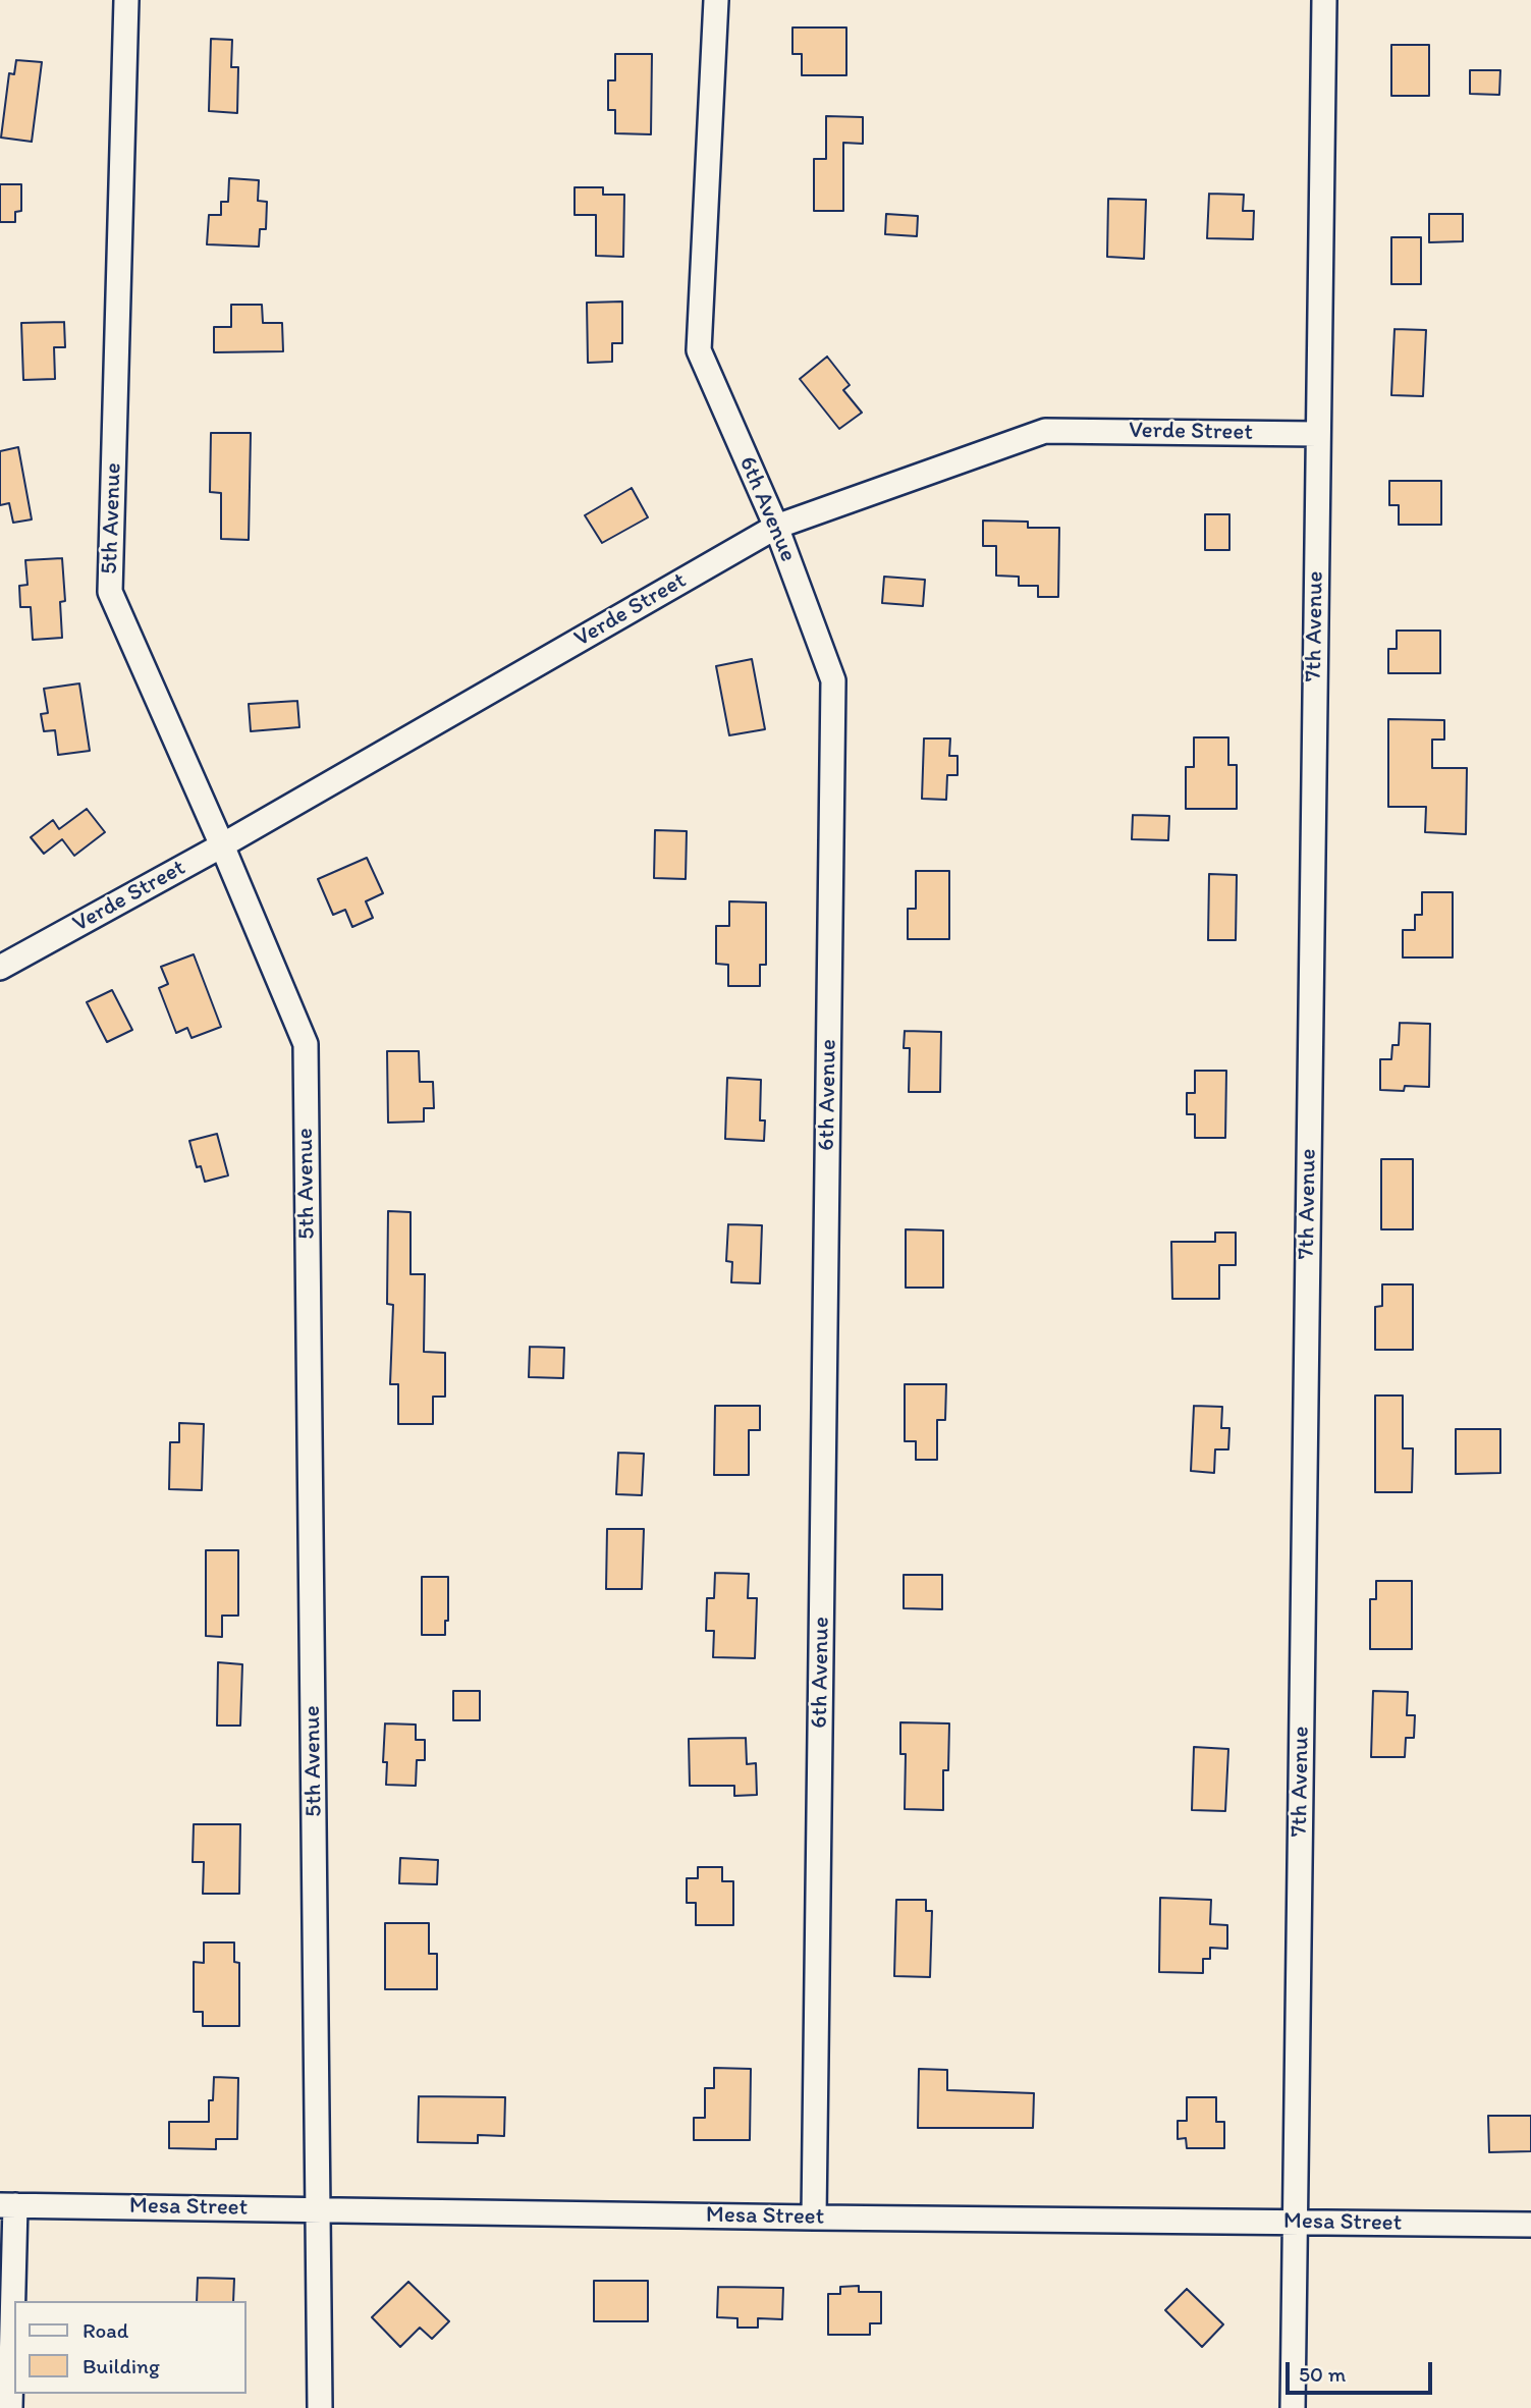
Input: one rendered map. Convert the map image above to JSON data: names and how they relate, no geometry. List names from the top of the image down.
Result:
{
  "streets": {
    "street": [
      "Verde Street",
      "6th Avenue",
      "5th Avenue",
      "7th Avenue",
      "Mesa Street"
    ]
  },
  "crossings": [
    ["Verde Street", "6th Avenue"],
    ["Verde Street", "5th Avenue"],
    ["Verde Street", "7th Avenue"],
    ["6th Avenue", "Mesa Street"],
    ["5th Avenue", "Mesa Street"],
    ["7th Avenue", "Mesa Street"]
  ],
  "legend": ["Road", "Building"],
  "scale_bar": "50 m"
}
